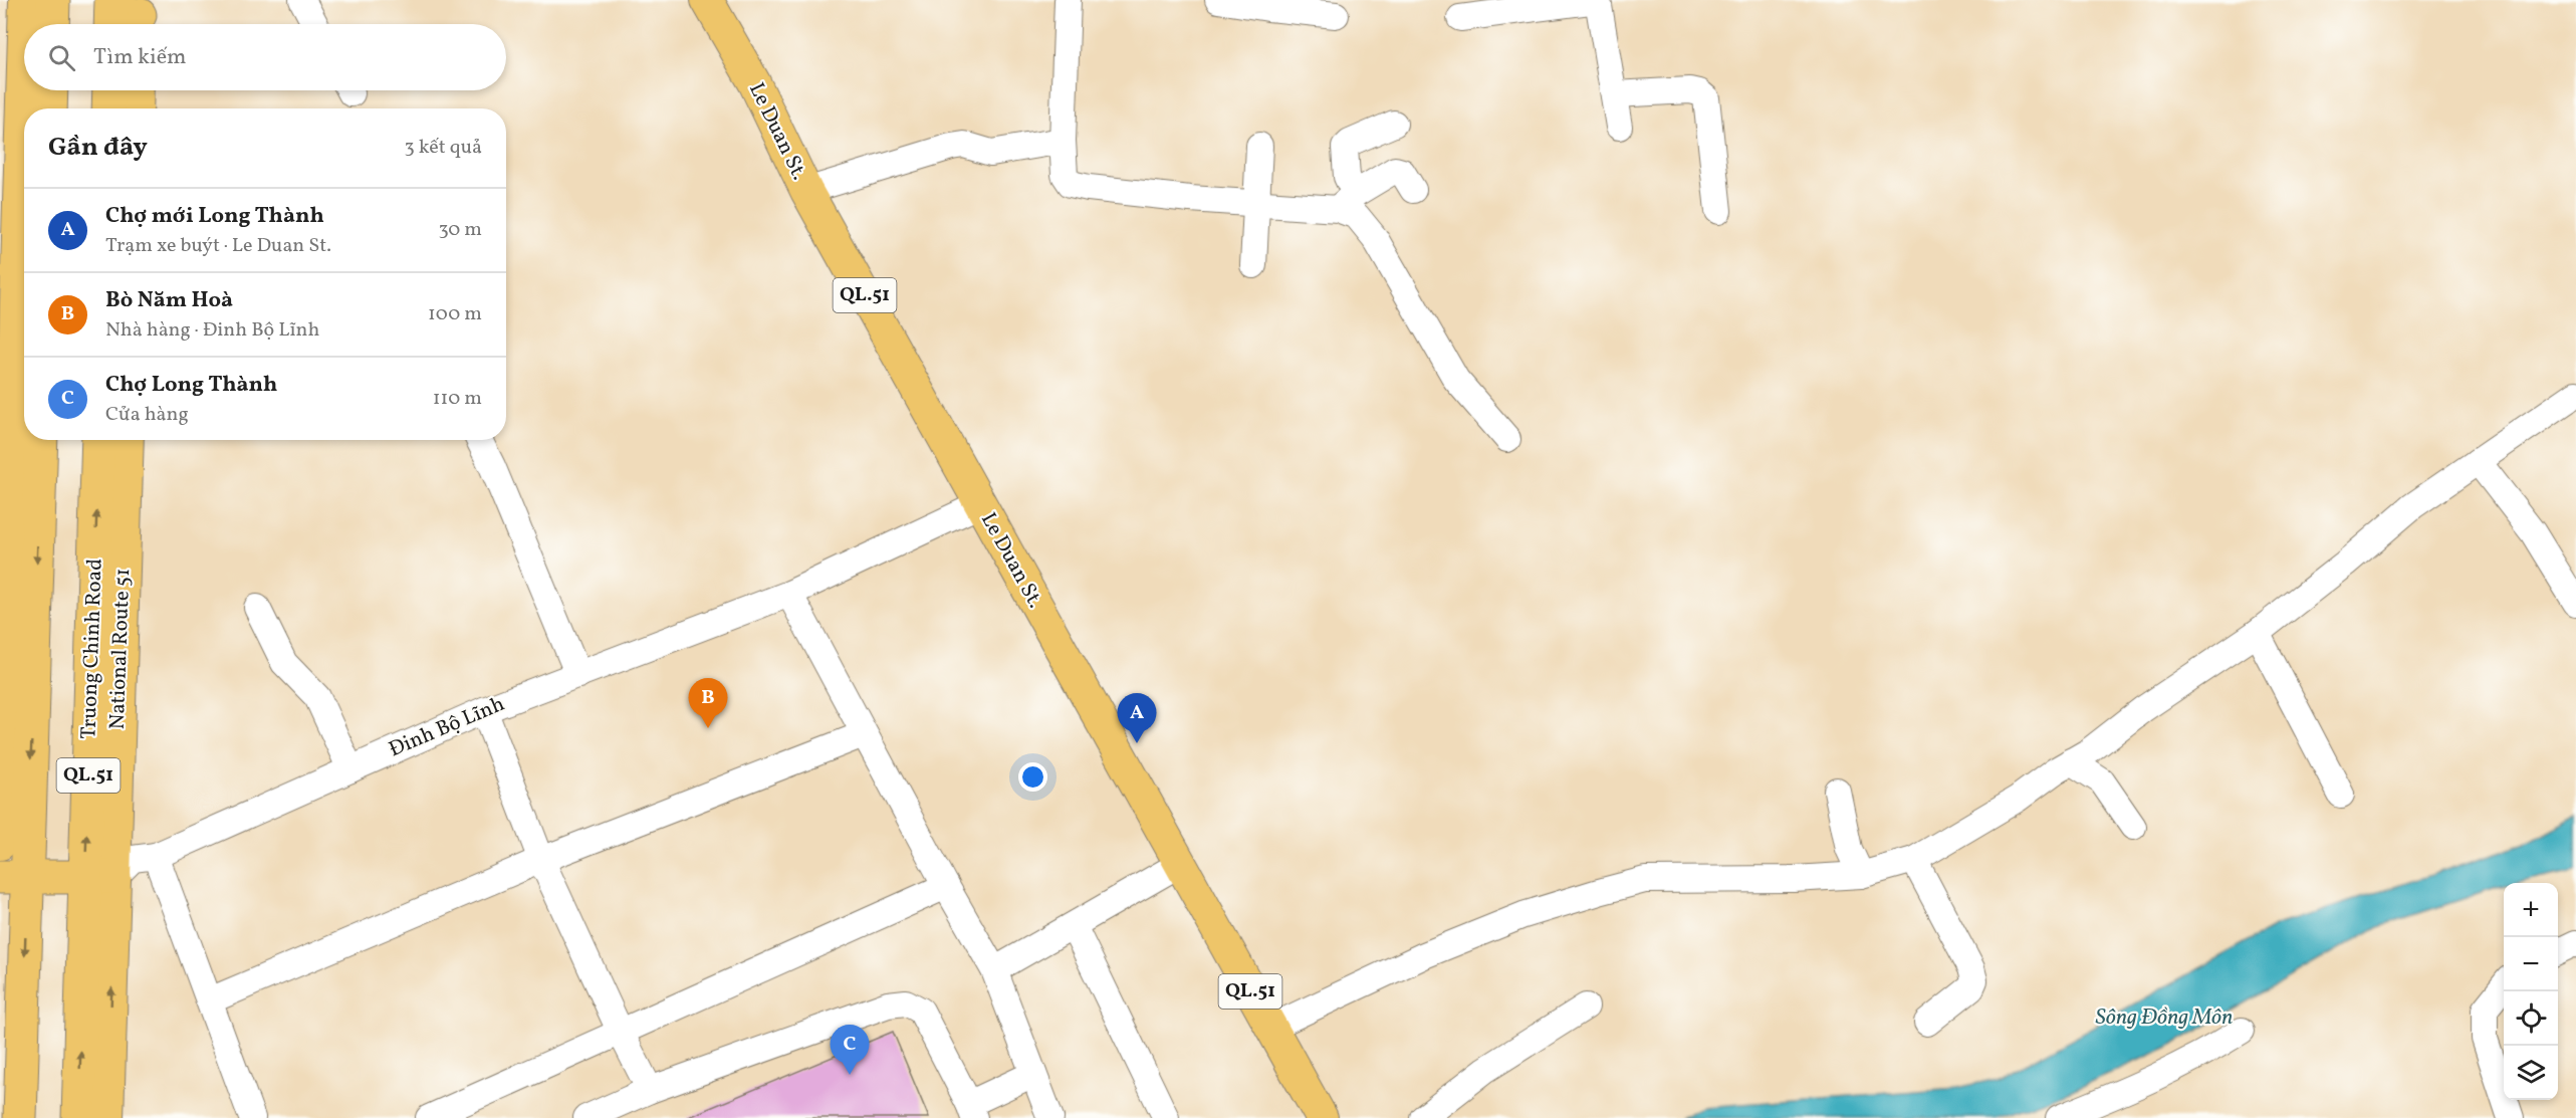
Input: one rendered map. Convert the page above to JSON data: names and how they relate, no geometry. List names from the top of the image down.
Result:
{
  "streets": {
    "highway": ["QL.51", "Truong Chinh Road"],
    "main road": ["Le Duan St.", "National Route 51"],
    "street": ["Đinh Bộ Lĩnh"]
  },
  "crossings": [
    ["Le Duan St.", "Đinh Bộ Lĩnh"],
    ["Truong Chinh Road", "National Route 51"],
    ["Truong Chinh Road", "Đinh Bộ Lĩnh"],
    ["National Route 51", "Đinh Bộ Lĩnh"]
  ],
  "one_way": ["National Route 51"],
  "water": ["Sông Đồng Môn"],
  "page": {
    "search": "Tìm kiếm",
    "heading": ["Gần đây", "3 kết quả"],
    "list": [
      {
        "mark": "A",
        "name": "Chợ mới Long Thành",
        "note": "Trạm xe buýt · Le Duan St.",
        "value": "30 m"
      },
      {
        "mark": "B",
        "name": "Bò Năm Hoà",
        "note": "Nhà hàng · Đinh Bộ Lĩnh",
        "value": "100 m"
      },
      {
        "mark": "C",
        "name": "Chợ Long Thành",
        "note": "Cửa hàng",
        "value": "110 m"
      }
    ],
    "pins": ["B", "A", "C"],
    "map_buttons": ["+", "−"]
  }
}
